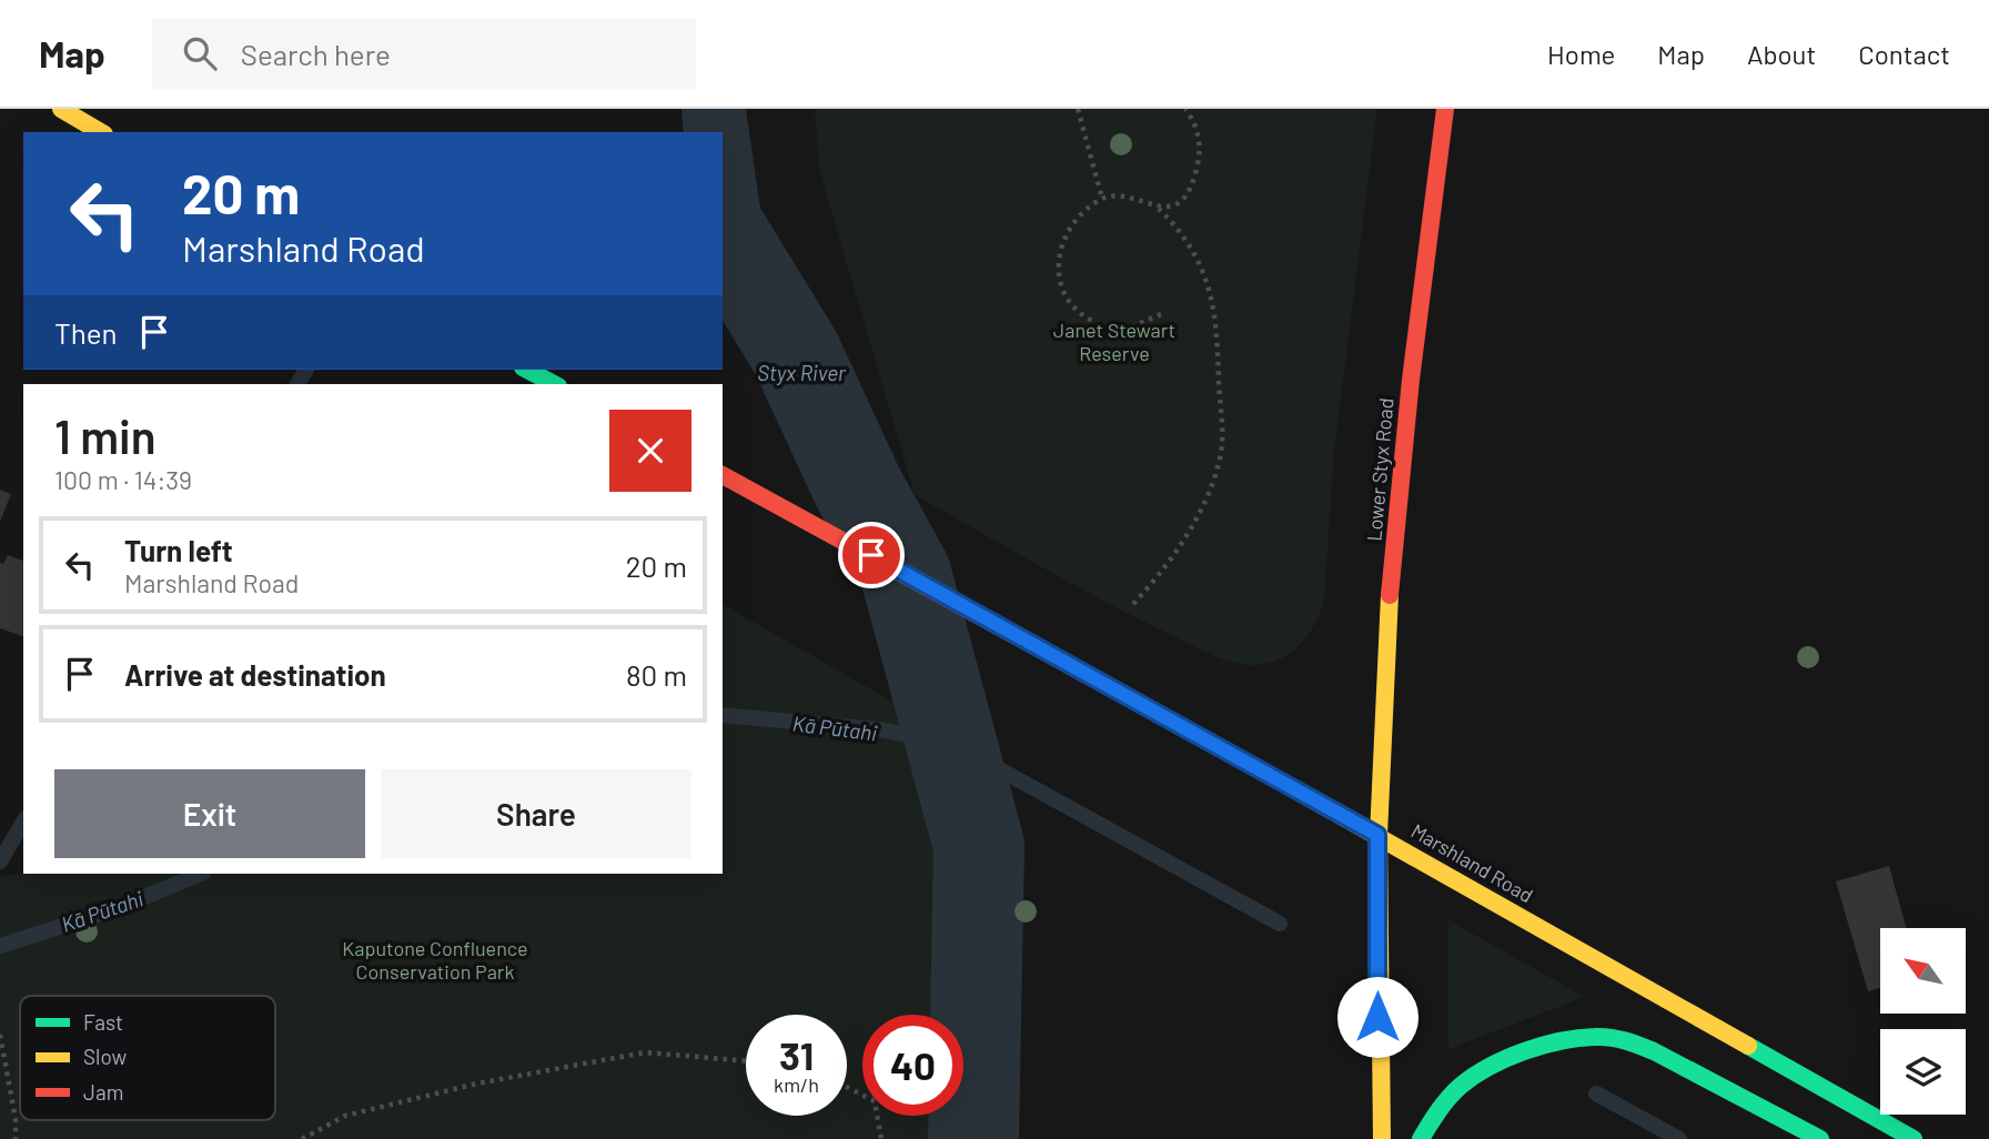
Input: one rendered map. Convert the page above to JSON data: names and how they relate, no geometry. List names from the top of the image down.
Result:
{
  "streets": {
    "street": ["Lower Styx Road", "Marshland Road"]
  },
  "crossings": [
    ["Lower Styx Road", "Marshland Road"]
  ],
  "water": ["Styx River", "Kā Pūtahi"],
  "parks": ["Janet Stewart Reserve", "Kaputone Confluence Conservation Park"],
  "legend": ["Fast", "Slow", "Jam"],
  "north": "top left",
  "page": {
    "header": "Map",
    "search": "Search here",
    "nav": [
      "Home",
      "Map",
      "About",
      "Contact"
    ],
    "turn": ["20 m", "Marshland Road"],
    "then": "Then",
    "heading": ["1 min", "100 m · 14:39"],
    "list": [
      {
        "name": "Turn left",
        "note": "Marshland Road",
        "value": "20 m"
      },
      {
        "name": "Arrive at destination",
        "value": "80 m"
      }
    ],
    "buttons": ["Exit", "Share"],
    "speed": "31 km/h",
    "limit": "40"
  }
}
